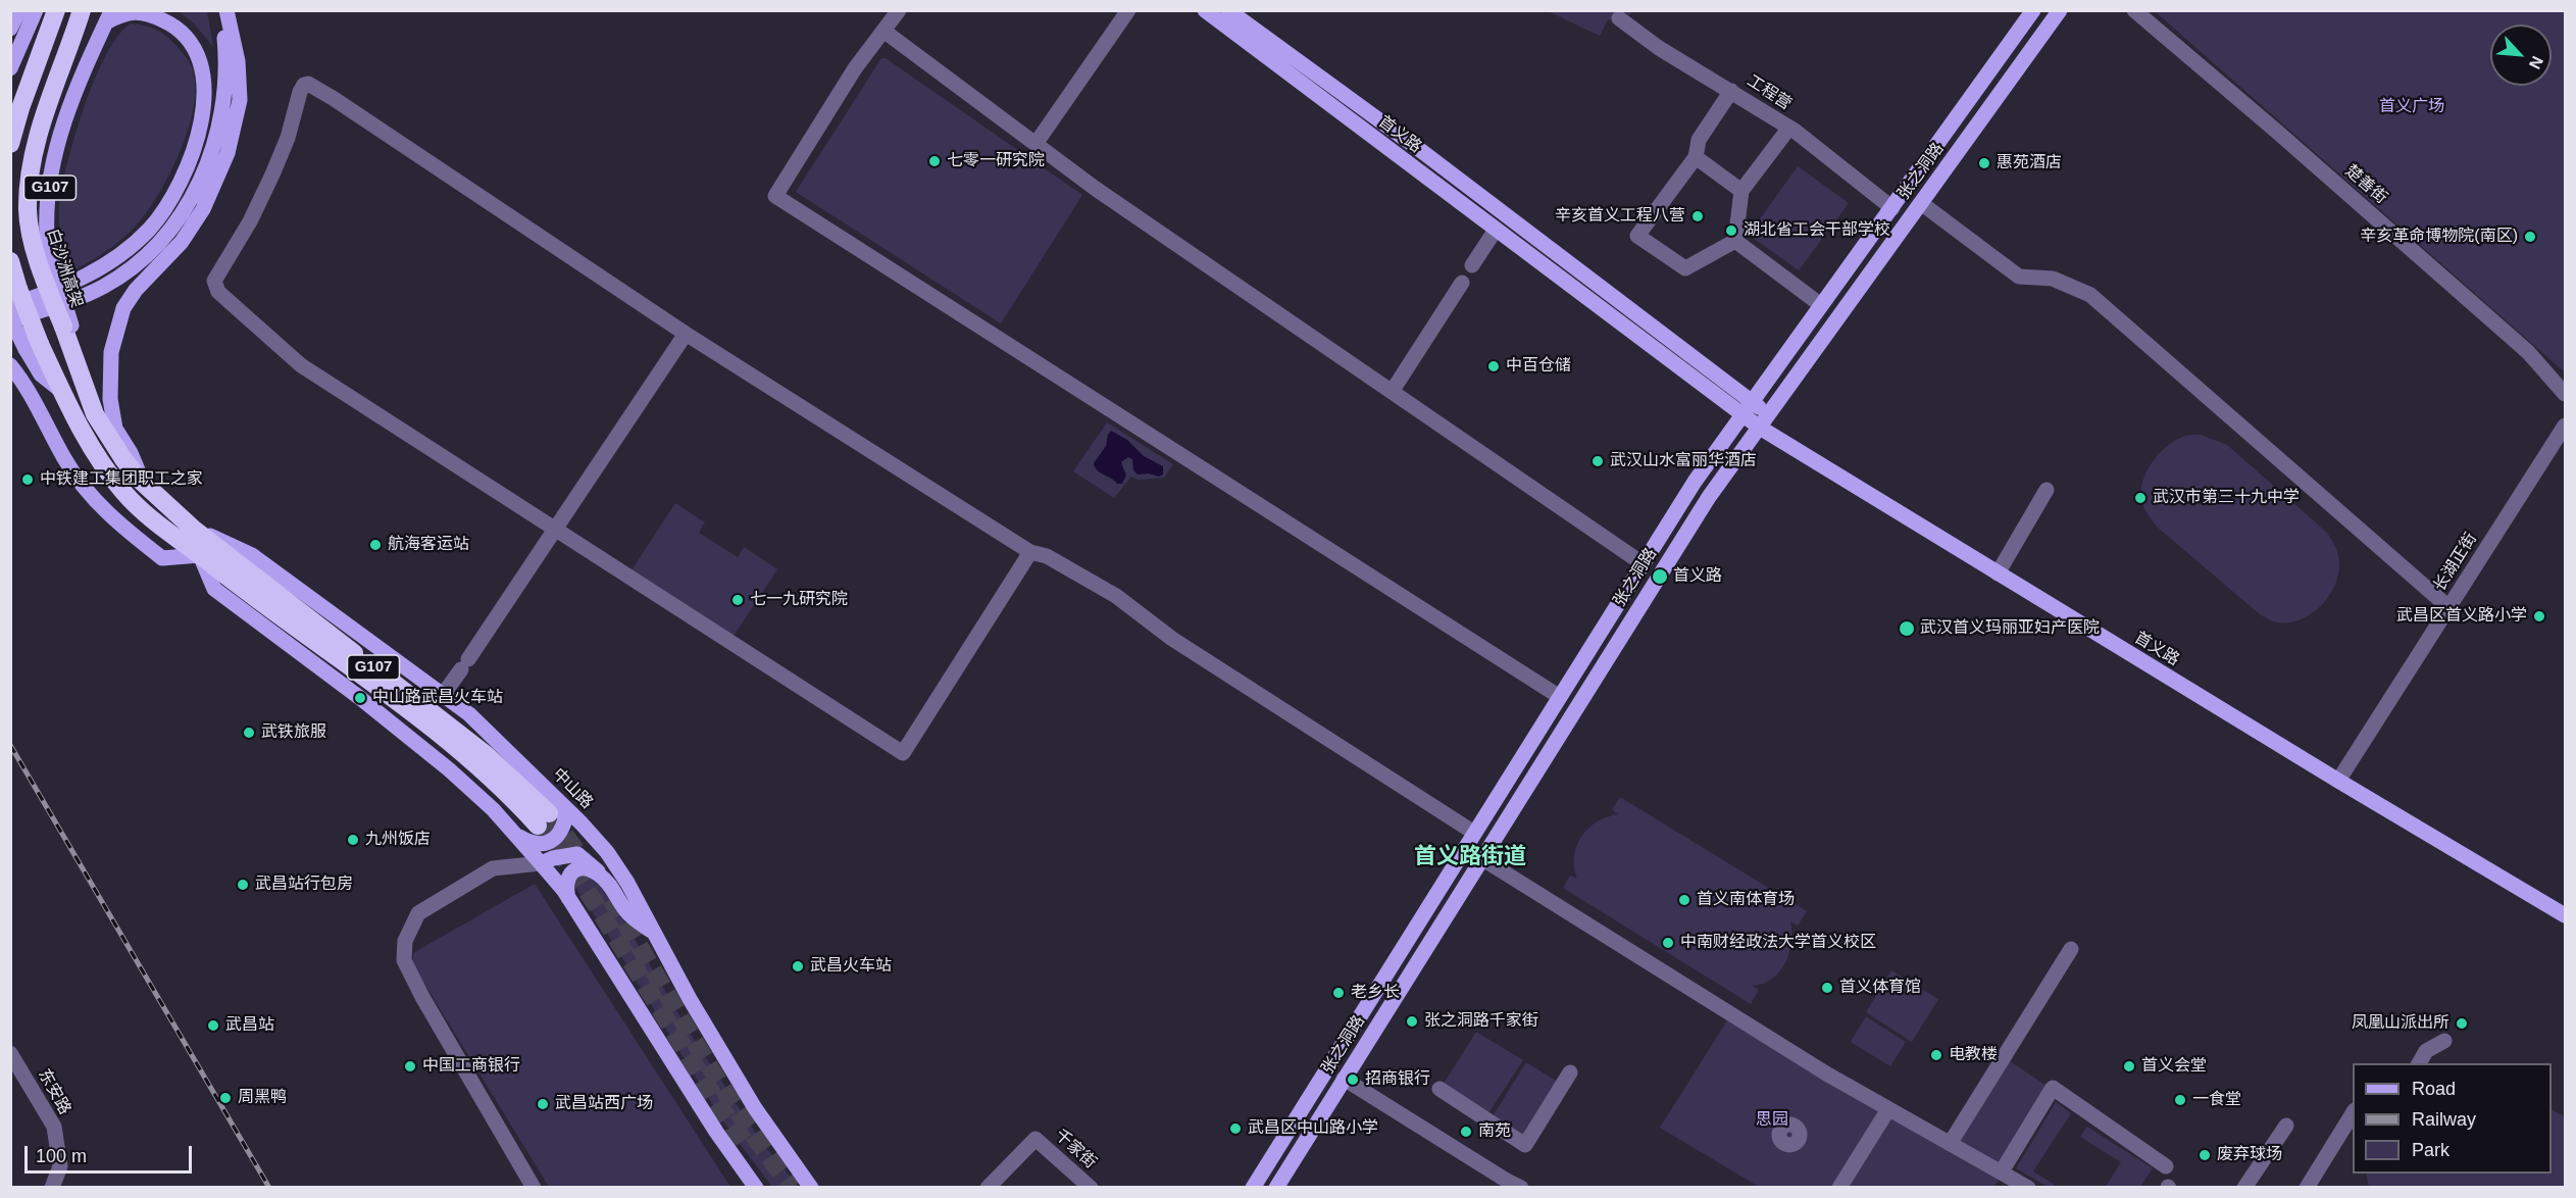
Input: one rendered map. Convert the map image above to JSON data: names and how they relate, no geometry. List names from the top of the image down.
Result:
{
  "streets": {
    "highway": ["G107", "白沙洲高架"],
    "main road": ["首义路", "张之洞路", "中山路"],
    "street": [
      "工程营",
      "楚善街",
      "长湖正街",
      "东安路",
      "千家街"
    ]
  },
  "crossings": [
    ["工程营", "张之洞路"],
    ["首义路", "张之洞路"],
    ["首义路", "长湖正街"],
    ["G107", "白沙洲高架"],
    ["G107", "中山路"]
  ],
  "districts": ["首义路街道"],
  "parks": ["首义广场", "思园"],
  "places": [
    "七零一研究院",
    "惠苑酒店",
    "辛亥首义工程八营",
    "湖北省工会干部学校",
    "辛亥革命博物院(南区)",
    "中百仓储",
    "武汉山水富丽华酒店",
    "中铁建工集团职工之家",
    "武汉市第三十九中学",
    "航海客运站",
    "首义路",
    "七一九研究院",
    "武昌区首义路小学",
    "武汉首义玛丽亚妇产医院",
    "中山路武昌火车站",
    "武铁旅服",
    "九州饭店",
    "武昌站行包房",
    "首义南体育场",
    "中南财经政法大学首义校区",
    "武昌火车站",
    "首义体育馆",
    "老乡长",
    "张之洞路千家街",
    "凤凰山派出所",
    "武昌站",
    "电教楼",
    "中国工商银行",
    "首义会堂",
    "招商银行",
    "周黑鸭",
    "一食堂",
    "武昌站西广场",
    "武昌区中山路小学",
    "南苑",
    "废弃球场"
  ],
  "legend": ["Road", "Railway", "Park"],
  "scale_bar": "100 m",
  "north": "bottom right"
}
